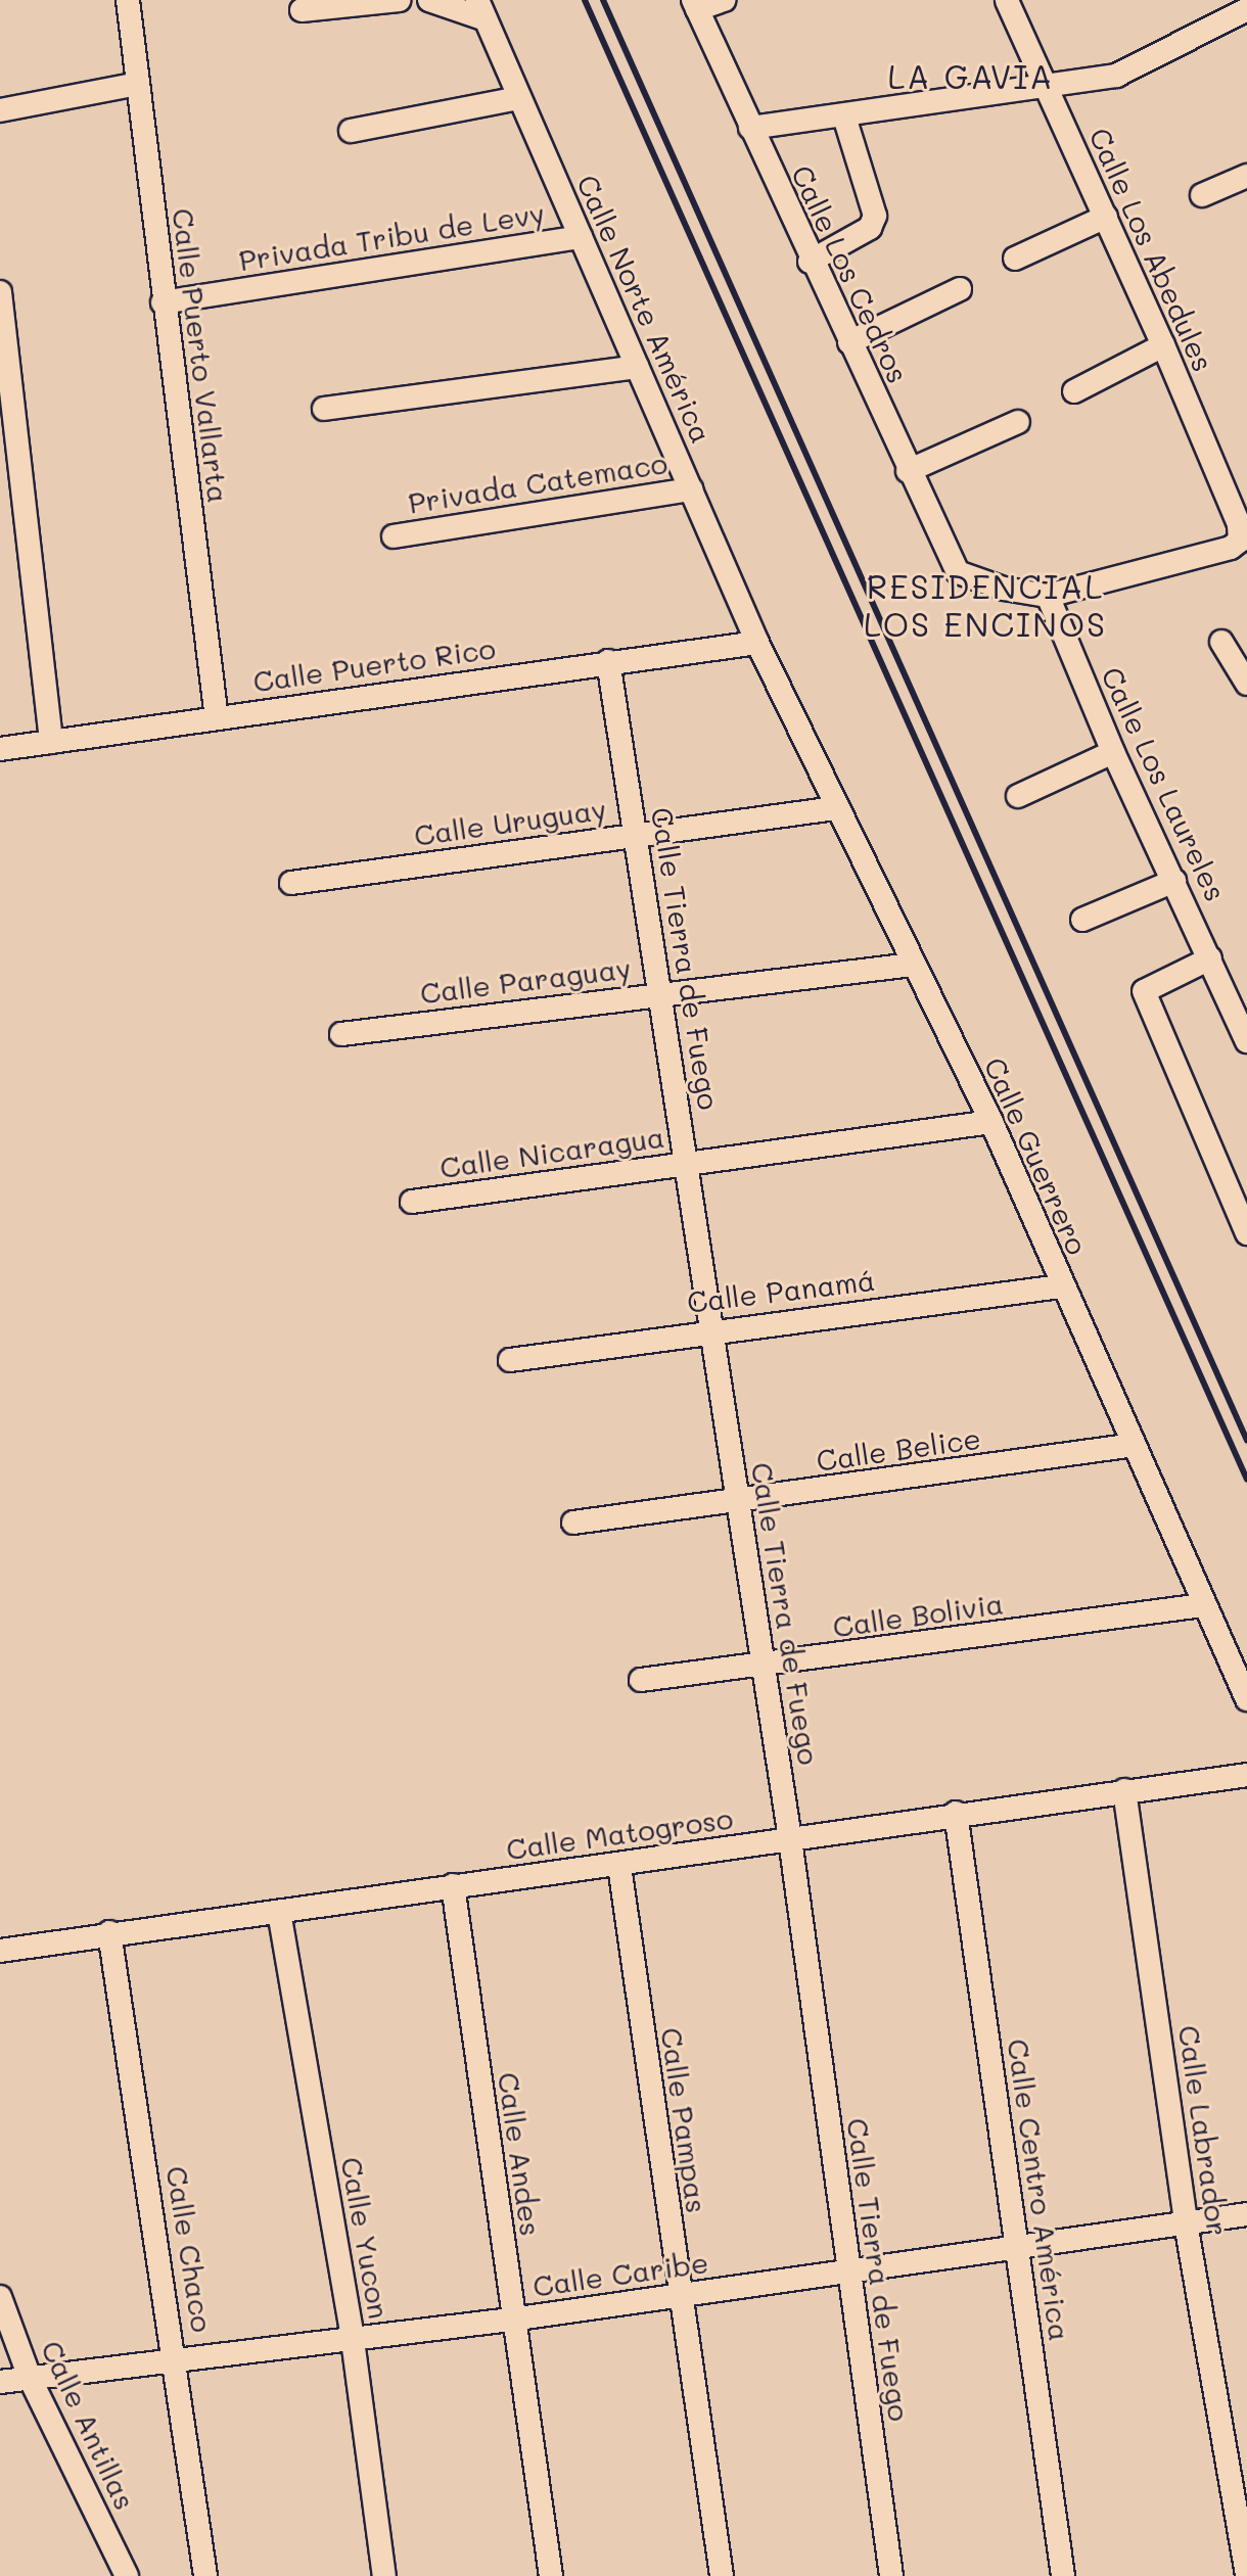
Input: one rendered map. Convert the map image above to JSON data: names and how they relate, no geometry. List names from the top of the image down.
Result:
{
  "streets": {
    "street": [
      "Privada Tribu de Levy",
      "Calle Los Abedules",
      "Calle Los Cedros",
      "Calle Norte América",
      "Calle Puerto Vallarta",
      "Privada Catemaco",
      "Calle Puerto Rico",
      "Calle Los Laureles",
      "Calle Uruguay",
      "Calle Tierra de Fuego",
      "Calle Paraguay",
      "Calle Nicaragua",
      "Calle Guerrero",
      "Calle Panamá",
      "Calle Belice",
      "Calle Bolivia",
      "Calle Matogroso",
      "Calle Pampas",
      "Calle Labrador",
      "Calle Andes",
      "Calle Centro América",
      "Calle Yucon",
      "Calle Chaco",
      "Calle Caribe",
      "Calle Antillas"
    ]
  },
  "crossings": [
    ["Privada Tribu de Levy", "Calle Norte América"],
    ["Privada Tribu de Levy", "Calle Puerto Vallarta"],
    ["Calle Los Cedros", "Calle Los Laureles"],
    ["Calle Norte América", "Privada Catemaco"],
    ["Calle Norte América", "Calle Puerto Rico"],
    ["Calle Norte América", "Calle Guerrero"],
    ["Calle Puerto Vallarta", "Calle Puerto Rico"],
    ["Calle Puerto Rico", "Calle Tierra de Fuego"],
    ["Calle Puerto Rico", "Calle Guerrero"],
    ["Calle Uruguay", "Calle Tierra de Fuego"],
    ["Calle Uruguay", "Calle Guerrero"],
    ["Calle Tierra de Fuego", "Calle Paraguay"],
    ["Calle Tierra de Fuego", "Calle Nicaragua"],
    ["Calle Tierra de Fuego", "Calle Panamá"],
    ["Calle Tierra de Fuego", "Calle Belice"],
    ["Calle Tierra de Fuego", "Calle Bolivia"],
    ["Calle Tierra de Fuego", "Calle Matogroso"],
    ["Calle Tierra de Fuego", "Calle Caribe"],
    ["Calle Paraguay", "Calle Guerrero"],
    ["Calle Nicaragua", "Calle Guerrero"],
    ["Calle Guerrero", "Calle Panamá"],
    ["Calle Guerrero", "Calle Belice"],
    ["Calle Guerrero", "Calle Bolivia"],
    ["Calle Matogroso", "Calle Pampas"],
    ["Calle Matogroso", "Calle Labrador"],
    ["Calle Matogroso", "Calle Andes"],
    ["Calle Matogroso", "Calle Centro América"],
    ["Calle Matogroso", "Calle Yucon"],
    ["Calle Matogroso", "Calle Chaco"],
    ["Calle Pampas", "Calle Caribe"],
    ["Calle Labrador", "Calle Caribe"],
    ["Calle Andes", "Calle Caribe"],
    ["Calle Centro América", "Calle Caribe"],
    ["Calle Yucon", "Calle Caribe"],
    ["Calle Chaco", "Calle Caribe"],
    ["Calle Caribe", "Calle Antillas"]
  ],
  "districts": ["LA GAVIA", "RESIDENCIAL LOS ENCINOS"]
}
